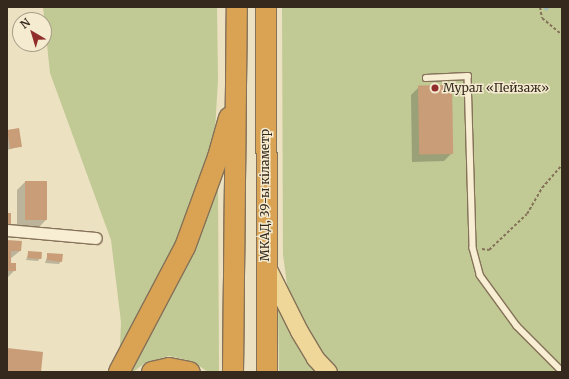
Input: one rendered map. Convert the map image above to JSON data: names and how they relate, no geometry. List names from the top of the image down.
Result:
{
  "streets": {
    "highway": ["МКАД, 39-ы кіламетр"]
  },
  "places": ["Мурал «Пейзаж»"],
  "north": "top left"
}
